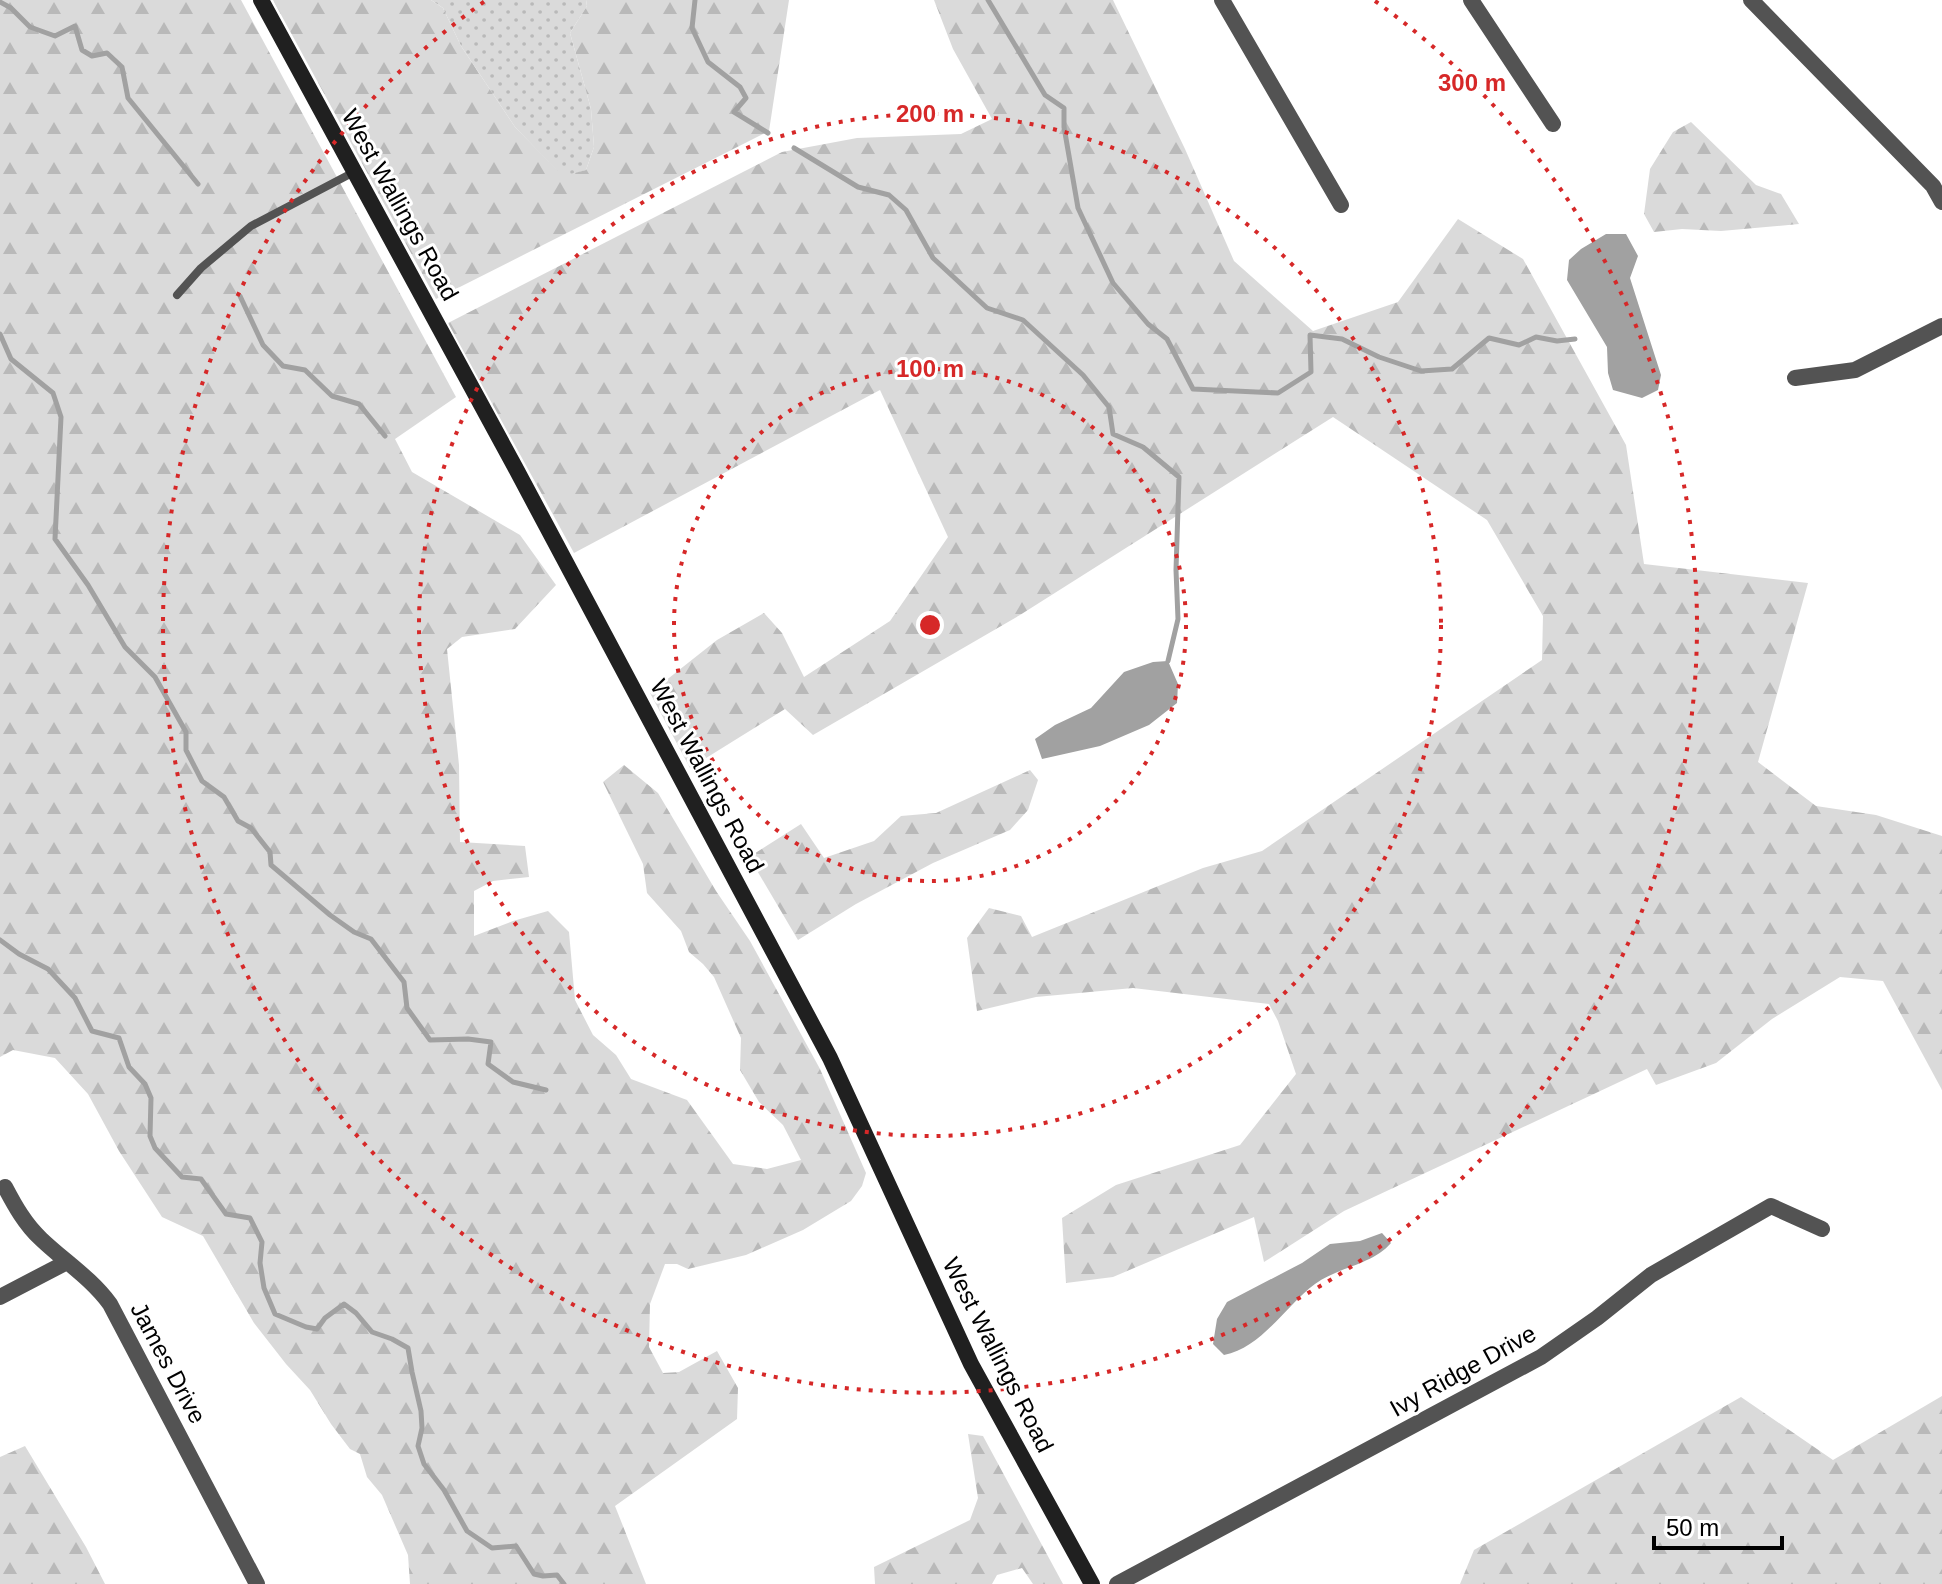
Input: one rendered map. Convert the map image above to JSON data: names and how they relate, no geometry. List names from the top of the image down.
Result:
{
  "streets": {
    "street": ["West Wallings Road", "James Drive", "Ivy Ridge Drive"]
  },
  "scale_bar": "50 m",
  "rings": ["300 m", "200 m", "100 m"]
}
